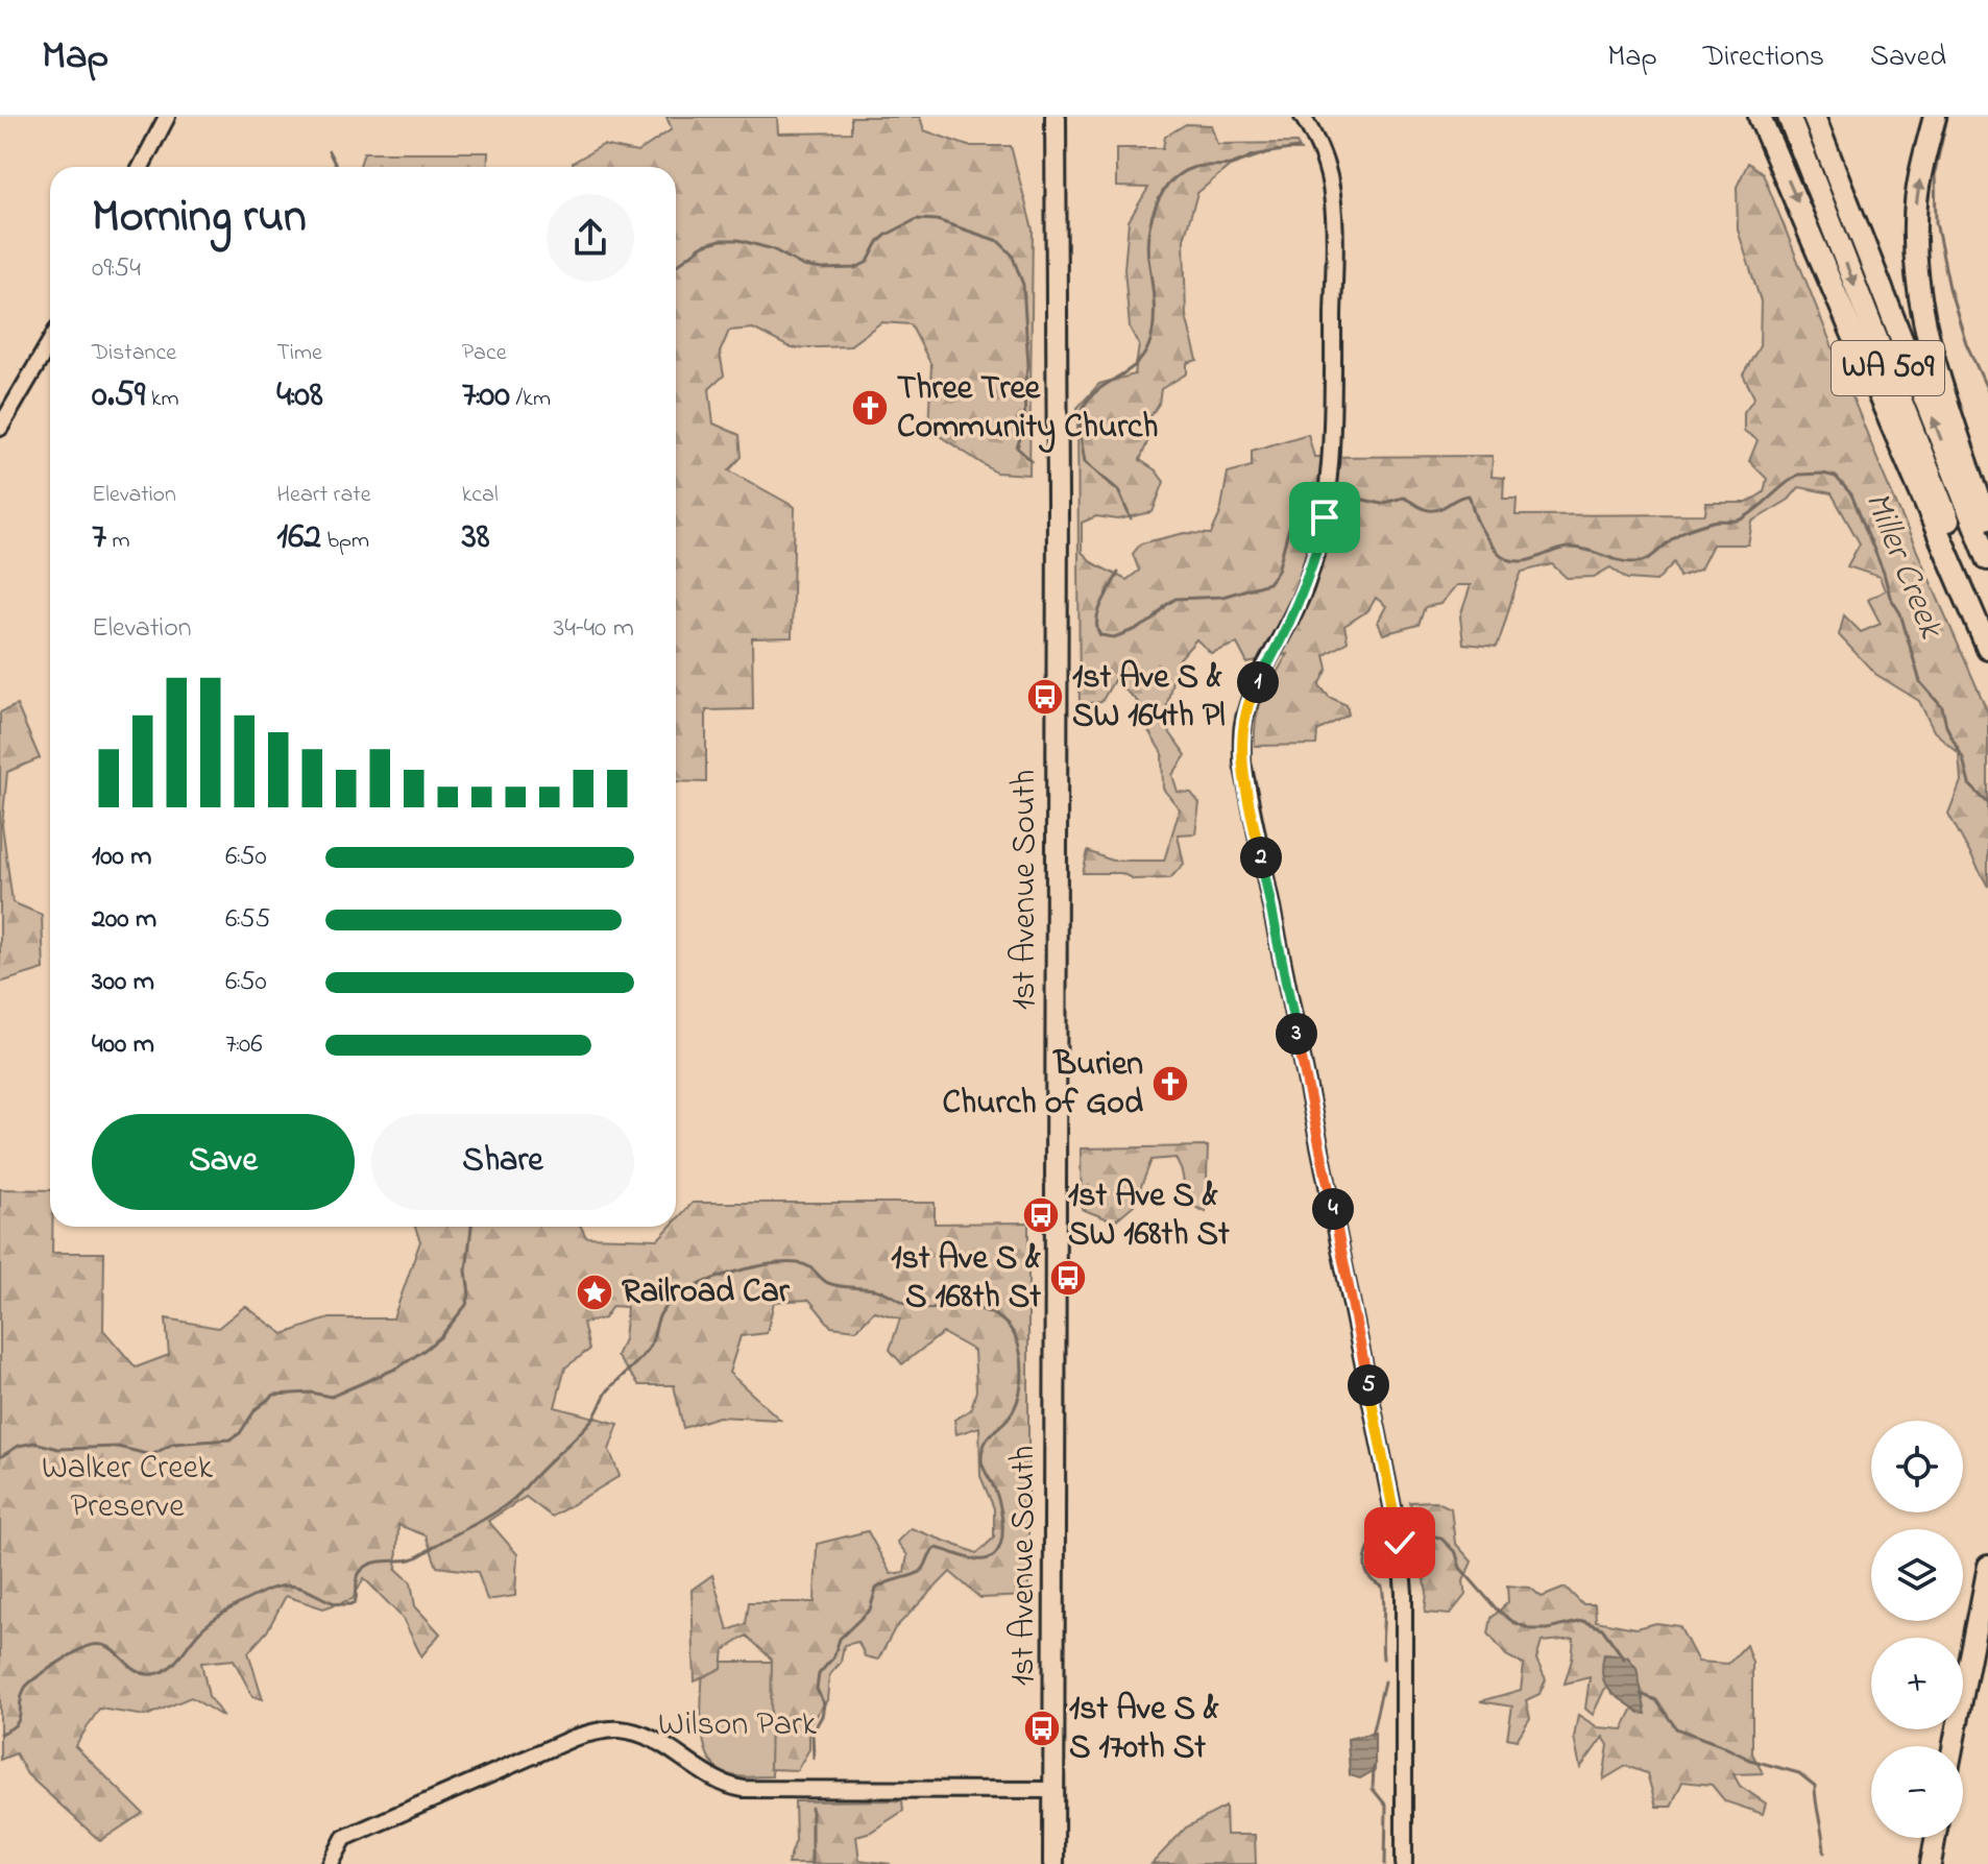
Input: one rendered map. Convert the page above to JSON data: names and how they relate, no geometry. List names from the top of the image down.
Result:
{
  "streets": {
    "highway": ["WA 509"],
    "main road": ["1st Avenue South"]
  },
  "water": ["Miller Creek"],
  "parks": ["Walker Creek Preserve", "Wilson Park"],
  "places": {
    "church": ["Three Tree Community Church", "Burien Church of God"],
    "bus stop": [
      "1st Ave S & SW 164th Pl",
      "1st Ave S & SW 168th St",
      "1st Ave S & S 168th St",
      "1st Ave S & S 170th St"
    ],
    "place": ["Railroad Car"]
  },
  "page": {
    "header": "Map",
    "nav": ["Map", "Directions", "Saved"],
    "heading": ["Morning run", "09:54"],
    "stats": [
      ["Distance", "0.59 km"],
      ["Time", "4:08"],
      ["Pace", "7:00 /km"],
      ["Elevation", "7 m"],
      ["Heart rate", "162 bpm"],
      ["kcal", "38"]
    ],
    "chart": ["Elevation", "34–40 m"],
    "pins": [
      "1",
      "2",
      "3",
      "4",
      "5"
    ],
    "list": [
      {
        "name": "100 m",
        "note": "6:50"
      },
      {
        "name": "200 m",
        "note": "6:55"
      },
      {
        "name": "300 m",
        "note": "6:50"
      },
      {
        "name": "400 m",
        "note": "7:06"
      }
    ],
    "buttons": ["Save", "Share"],
    "map_buttons": ["+", "−"]
  }
}
